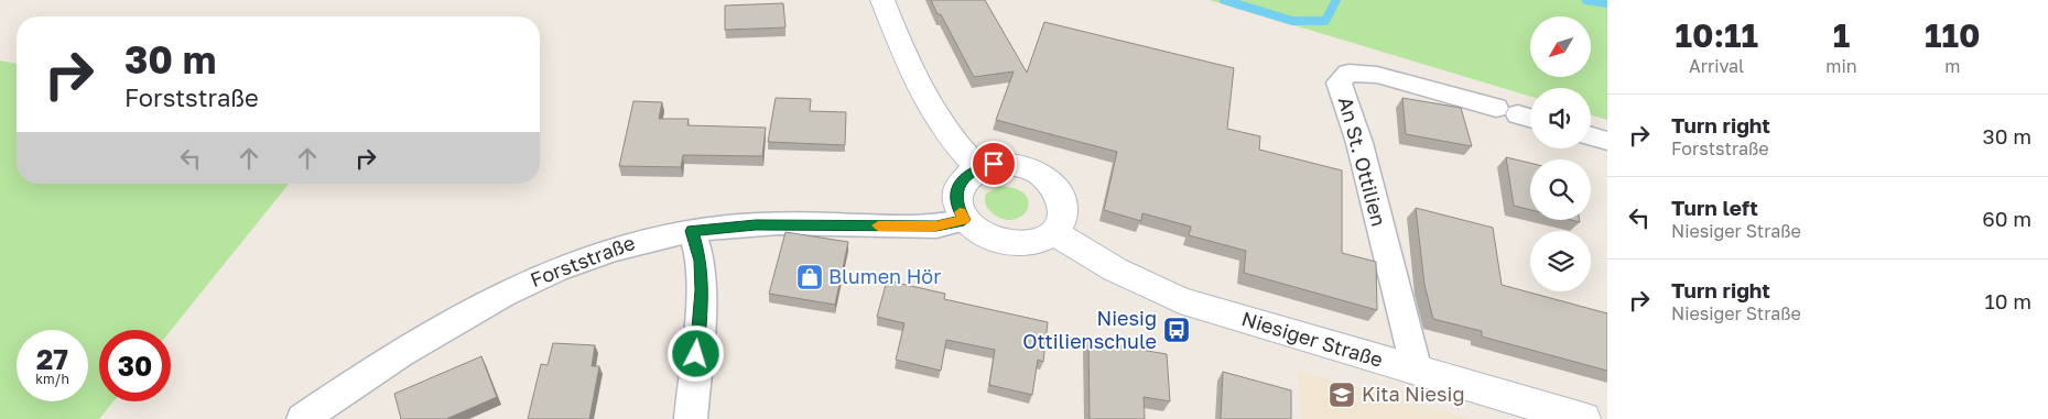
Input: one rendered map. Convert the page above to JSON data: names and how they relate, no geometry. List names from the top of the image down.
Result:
{
  "streets": {
    "main road": ["Niesiger Straße"],
    "street": ["An St. Ottilien", "Forststraße"]
  },
  "crossings": [
    ["An St. Ottilien", "Niesiger Straße"],
    ["Forststraße", "Niesiger Straße"]
  ],
  "places": {
    "shop": ["Blumen Hör"],
    "bus stop": ["Niesig Ottilienschule"],
    "school or university": ["Kita Niesig"]
  },
  "north": "bottom left",
  "page": {
    "eta": [
      "10:11",
      "Arrival",
      "1",
      "min",
      "110",
      "m"
    ],
    "turn": ["30 m", "Forststraße"],
    "list": [
      {
        "name": "Turn right",
        "note": "Forststraße",
        "value": "30 m"
      },
      {
        "name": "Turn left",
        "note": "Niesiger Straße",
        "value": "60 m"
      },
      {
        "name": "Turn right",
        "note": "Niesiger Straße",
        "value": "10 m"
      }
    ],
    "speed": "27 km/h",
    "limit": "30"
  }
}
